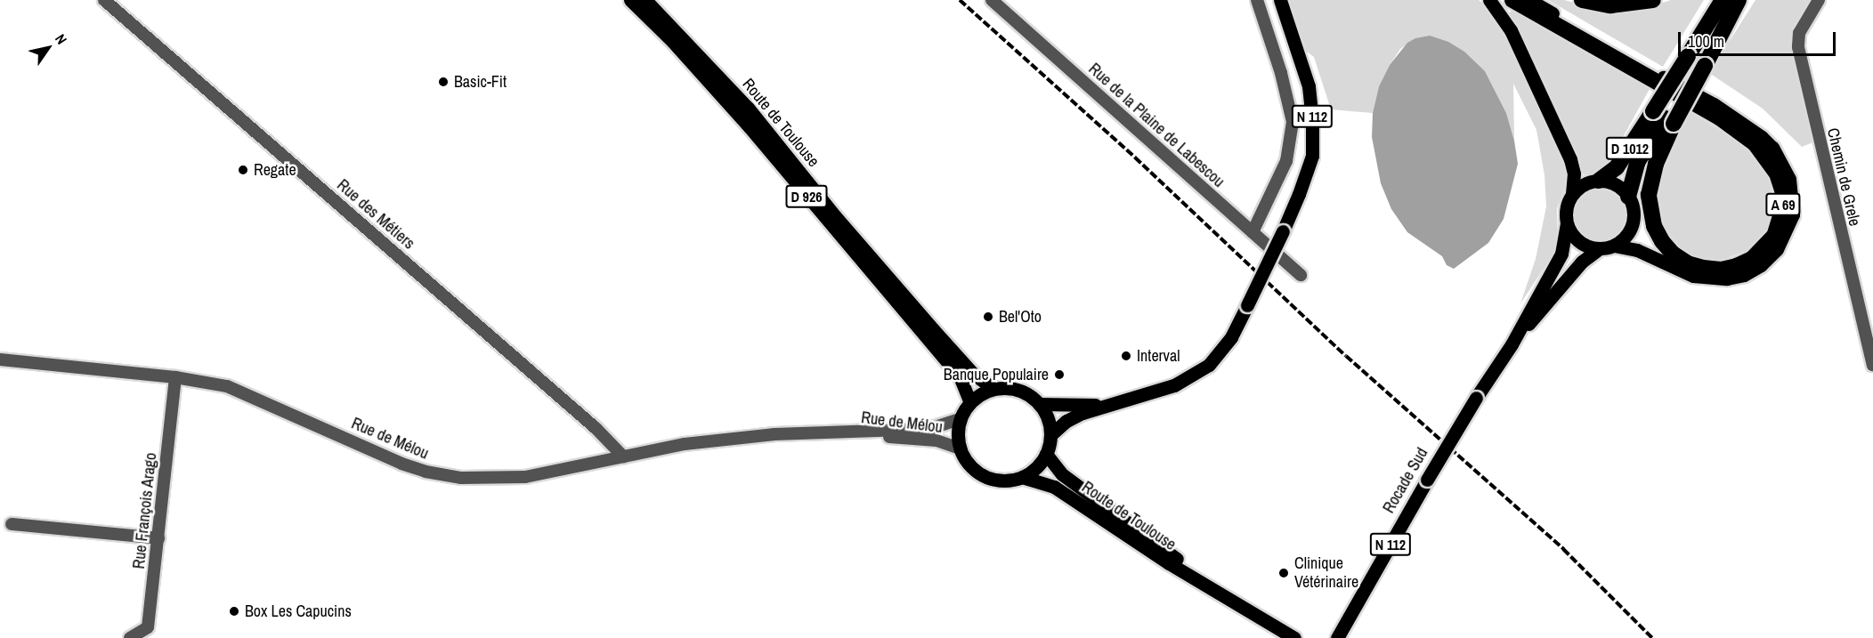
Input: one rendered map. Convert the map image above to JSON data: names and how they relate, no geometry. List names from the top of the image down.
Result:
{
  "streets": {
    "highway": ["D 1012", "A 69"],
    "main road": [
      "N 112",
      "Route de Toulouse",
      "D 926",
      "Rocade Sud"
    ],
    "street": [
      "Rue de la Plaine de Labescou",
      "Chemin de Grele",
      "Rue des Métiers",
      "Rue de Mélou",
      "Rue François Arago"
    ]
  },
  "crossings": [
    ["N 112", "Route de Toulouse"],
    ["N 112", "D 926"],
    ["N 112", "Rue de Mélou"],
    ["Route de Toulouse", "D 926"],
    ["Route de Toulouse", "Rue de Mélou"],
    ["D 1012", "A 69"],
    ["D 1012", "Rocade Sud"],
    ["D 926", "Rue de Mélou"],
    ["A 69", "Rocade Sud"],
    ["Rue des Métiers", "Rue de Mélou"],
    ["Rue de Mélou", "Rue François Arago"]
  ],
  "places": [
    "Basic-Fit",
    "Regate",
    "Bel'Oto",
    "Interval",
    "Banque Populaire",
    "Clinique Vétérinaire",
    "Box Les Capucins"
  ],
  "scale_bar": "100 m",
  "north": "top right"
}
